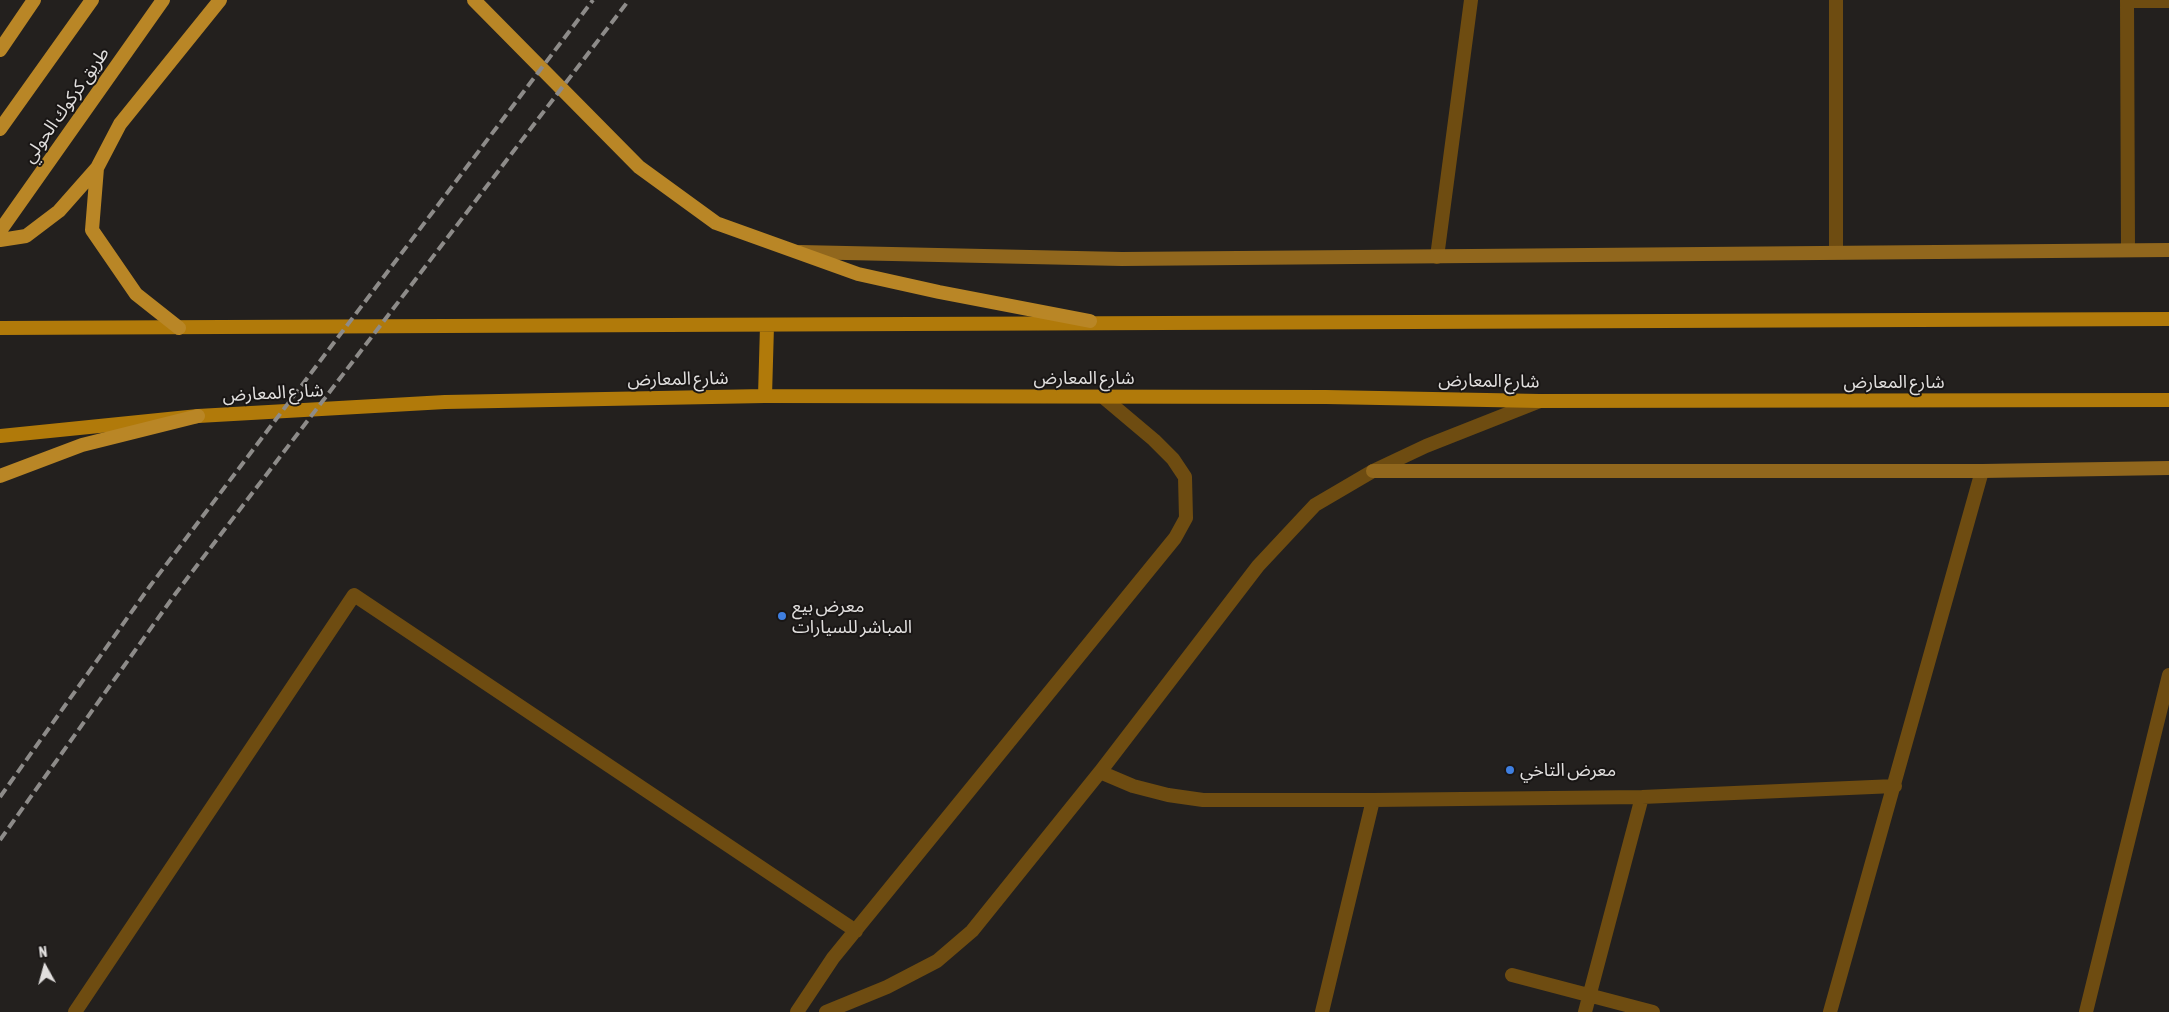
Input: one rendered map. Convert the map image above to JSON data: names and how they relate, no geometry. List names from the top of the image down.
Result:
{
  "streets": {
    "highway": ["طريق كركوك الحولي"],
    "main road": ["شارع المعارض"]
  },
  "places": ["معرض بيع المباشر للسيارات", "معرض التاخي"],
  "north": "top"
}
